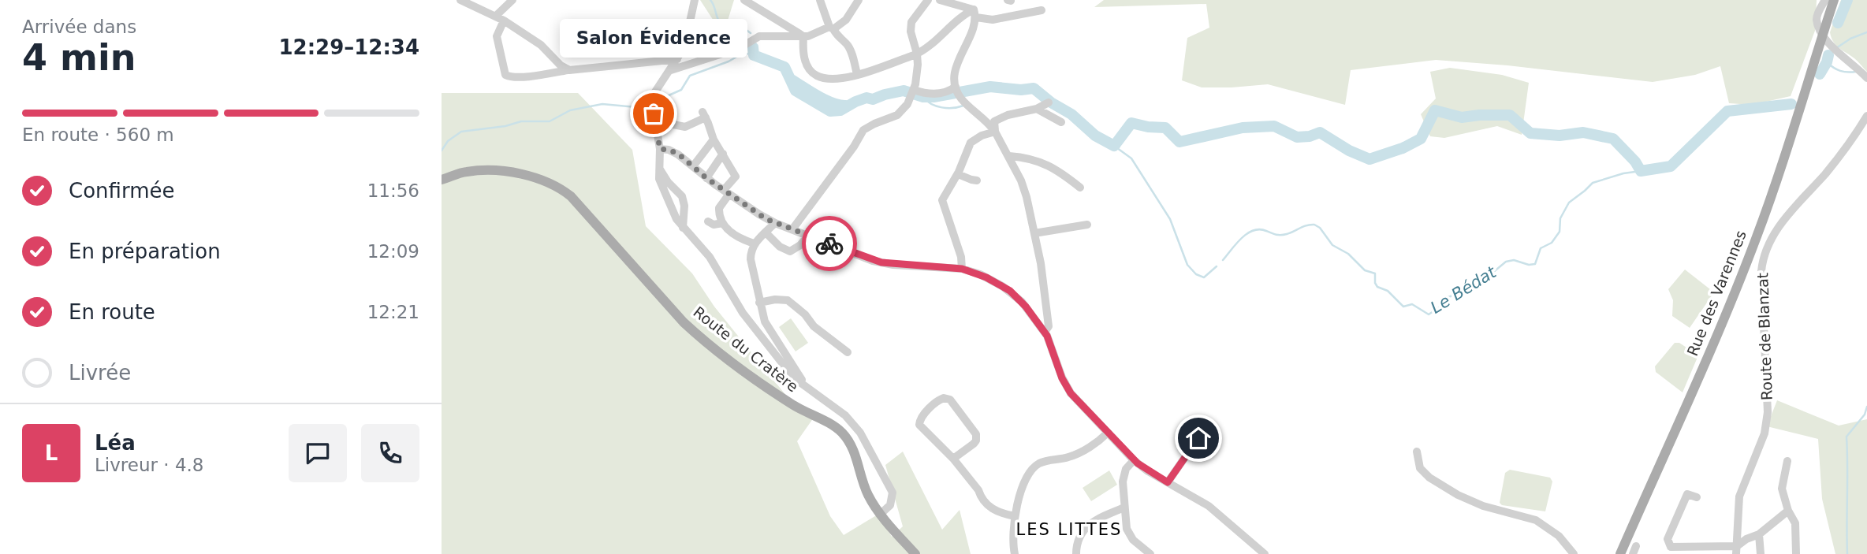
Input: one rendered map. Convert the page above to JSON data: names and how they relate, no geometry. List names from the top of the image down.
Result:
{
  "streets": {
    "main road": ["Rue des Varennes", "Route du Cratère"],
    "street": ["Route de Blanzat"]
  },
  "districts": ["LES LITTES"],
  "water": ["Le Bédat"],
  "places": ["Salon Évidence"],
  "page": {
    "heading": ["4 min", "Arrivée dans", "12:29–12:34"],
    "panel": ["Léa", "Livreur · 4.8"],
    "bubble": "Salon Évidence",
    "bar": "En route · 560 m",
    "list": [
      ["Confirmée", "11:56"],
      ["En préparation", "12:09"],
      ["En route", "12:21"],
      "Livrée"
    ],
    "round": "L"
  }
}
